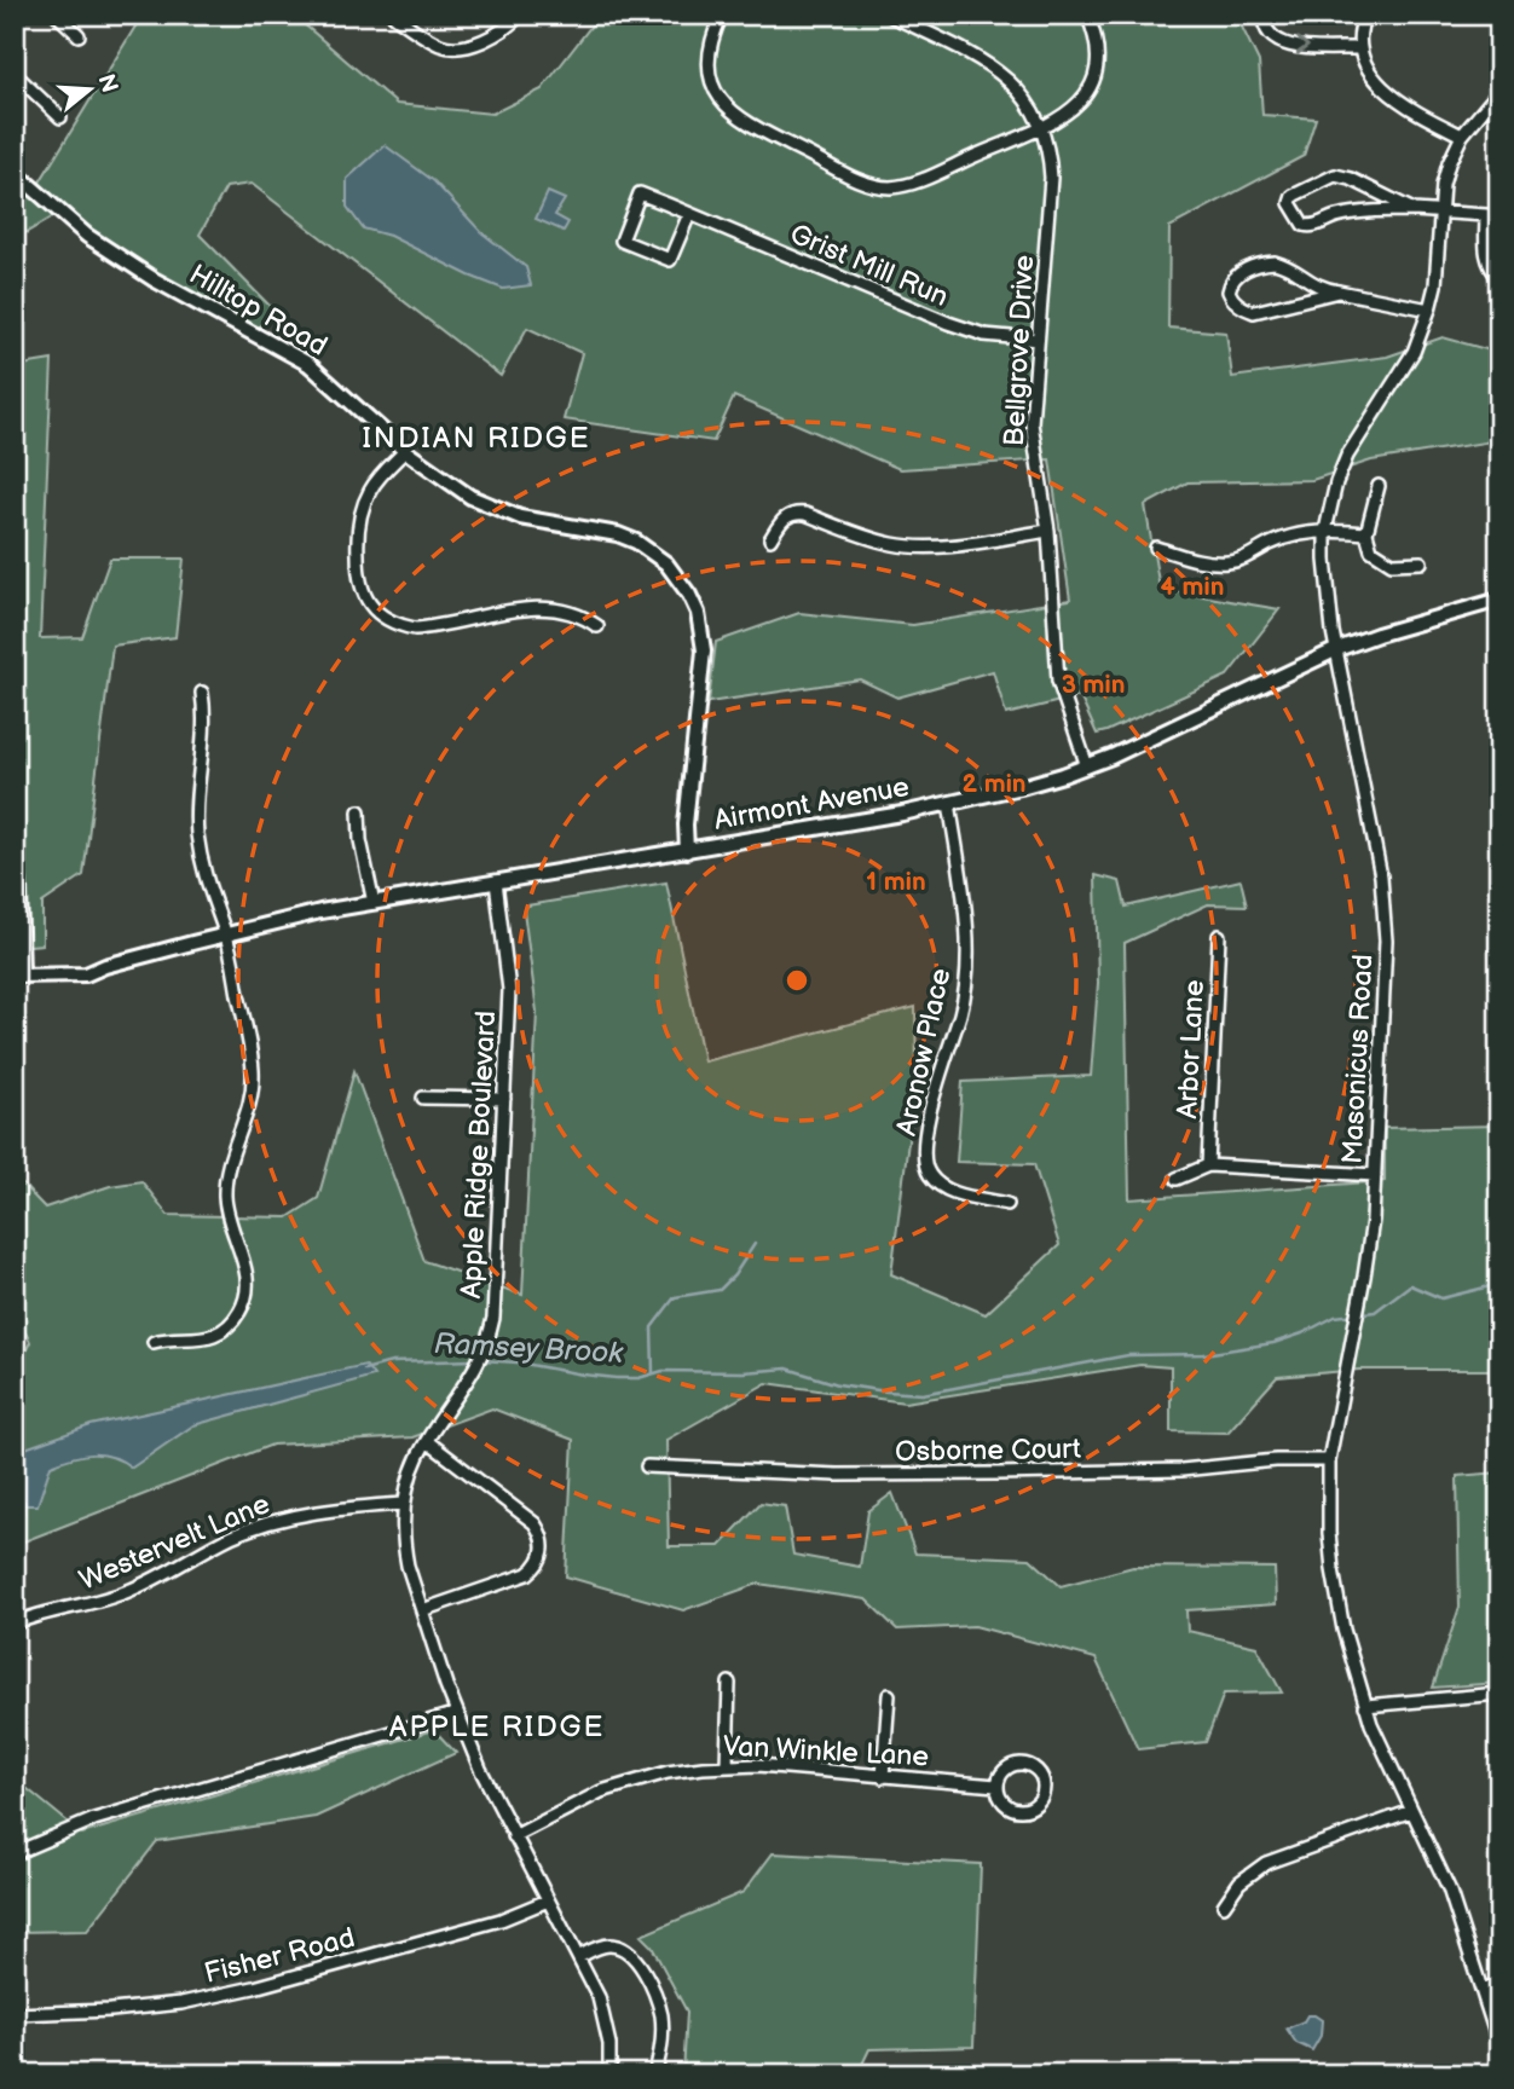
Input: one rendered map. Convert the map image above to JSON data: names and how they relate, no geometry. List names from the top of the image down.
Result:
{
  "streets": {
    "street": [
      "Grist Mill Run",
      "Hilltop Road",
      "Bellgrove Drive",
      "Airmont Avenue",
      "Arbor Lane",
      "Aronow Place",
      "Masonicus Road",
      "Apple Ridge Boulevard",
      "Osborne Court",
      "Westervelt Lane",
      "Van Winkle Lane",
      "Fisher Road"
    ]
  },
  "crossings": [
    ["Grist Mill Run", "Bellgrove Drive"],
    ["Hilltop Road", "Airmont Avenue"],
    ["Bellgrove Drive", "Airmont Avenue"],
    ["Airmont Avenue", "Aronow Place"],
    ["Airmont Avenue", "Masonicus Road"],
    ["Airmont Avenue", "Apple Ridge Boulevard"],
    ["Masonicus Road", "Osborne Court"],
    ["Apple Ridge Boulevard", "Westervelt Lane"],
    ["Apple Ridge Boulevard", "Van Winkle Lane"],
    ["Apple Ridge Boulevard", "Fisher Road"]
  ],
  "districts": ["INDIAN RIDGE", "APPLE RIDGE"],
  "water": ["Ramsey Brook"],
  "north": "right",
  "rings": [
    "4 min",
    "3 min",
    "2 min",
    "1 min"
  ]
}
